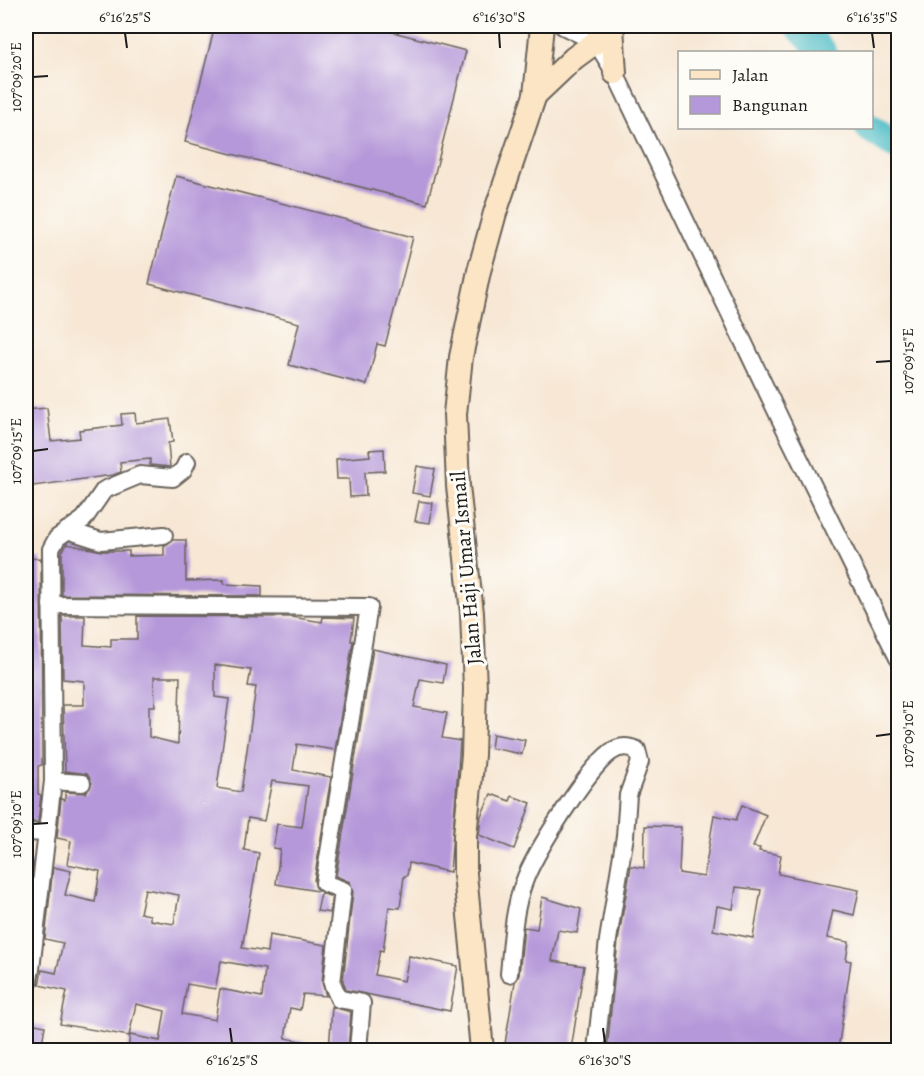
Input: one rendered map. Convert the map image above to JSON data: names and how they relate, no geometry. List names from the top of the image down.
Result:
{
  "streets": {
    "main road": ["Jalan Haji Umar Ismail"]
  },
  "legend": ["Jalan", "Bangunan"],
  "coordinates": [
    "6°16'25\"S",
    "6°16'30\"S",
    "6°16'35\"S",
    "107°09'20\"E",
    "107°09'15\"E",
    "107°09'10\"E"
  ]
}
